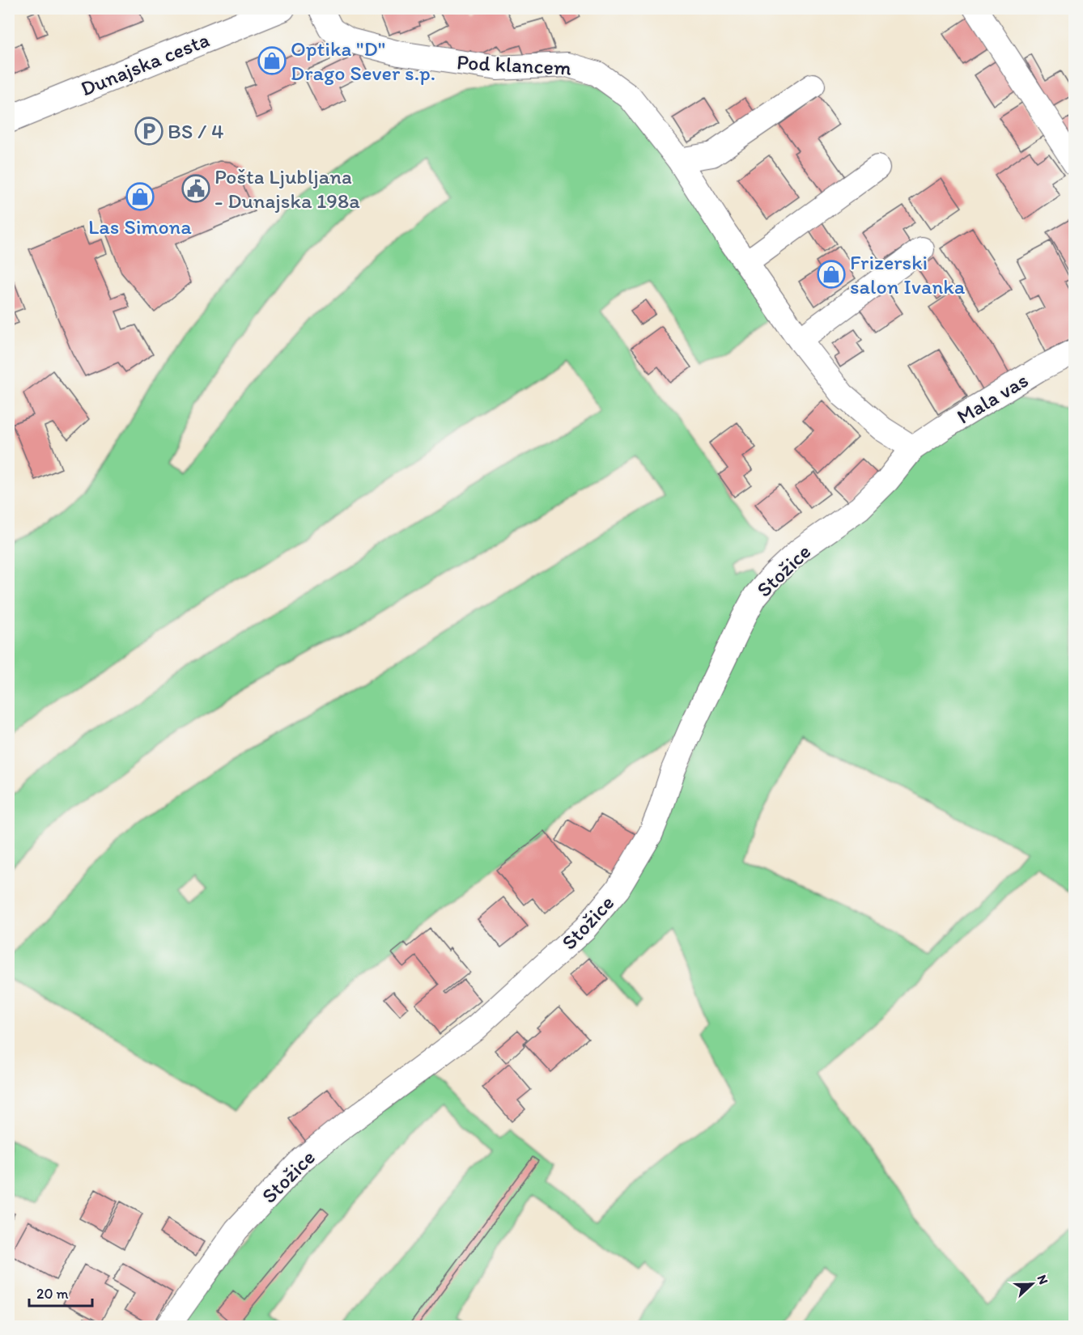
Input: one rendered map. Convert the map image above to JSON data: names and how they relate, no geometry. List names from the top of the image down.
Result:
{
  "streets": {
    "main road": ["Dunajska cesta"],
    "street": ["Pod klancem", "Mala vas", "Stožice"]
  },
  "crossings": [
    ["Pod klancem", "Mala vas"],
    ["Pod klancem", "Stožice"],
    ["Mala vas", "Stožice"]
  ],
  "places": {
    "shop": ["Optika \"D\" Drago Sever s.p.", "Las Simona", "Frizerski salon Ivanka"],
    "parking": ["BS / 4"],
    "public building": ["Pošta Ljubljana - Dunajska 198a"]
  },
  "scale_bar": "20 m",
  "north": "right"
}
